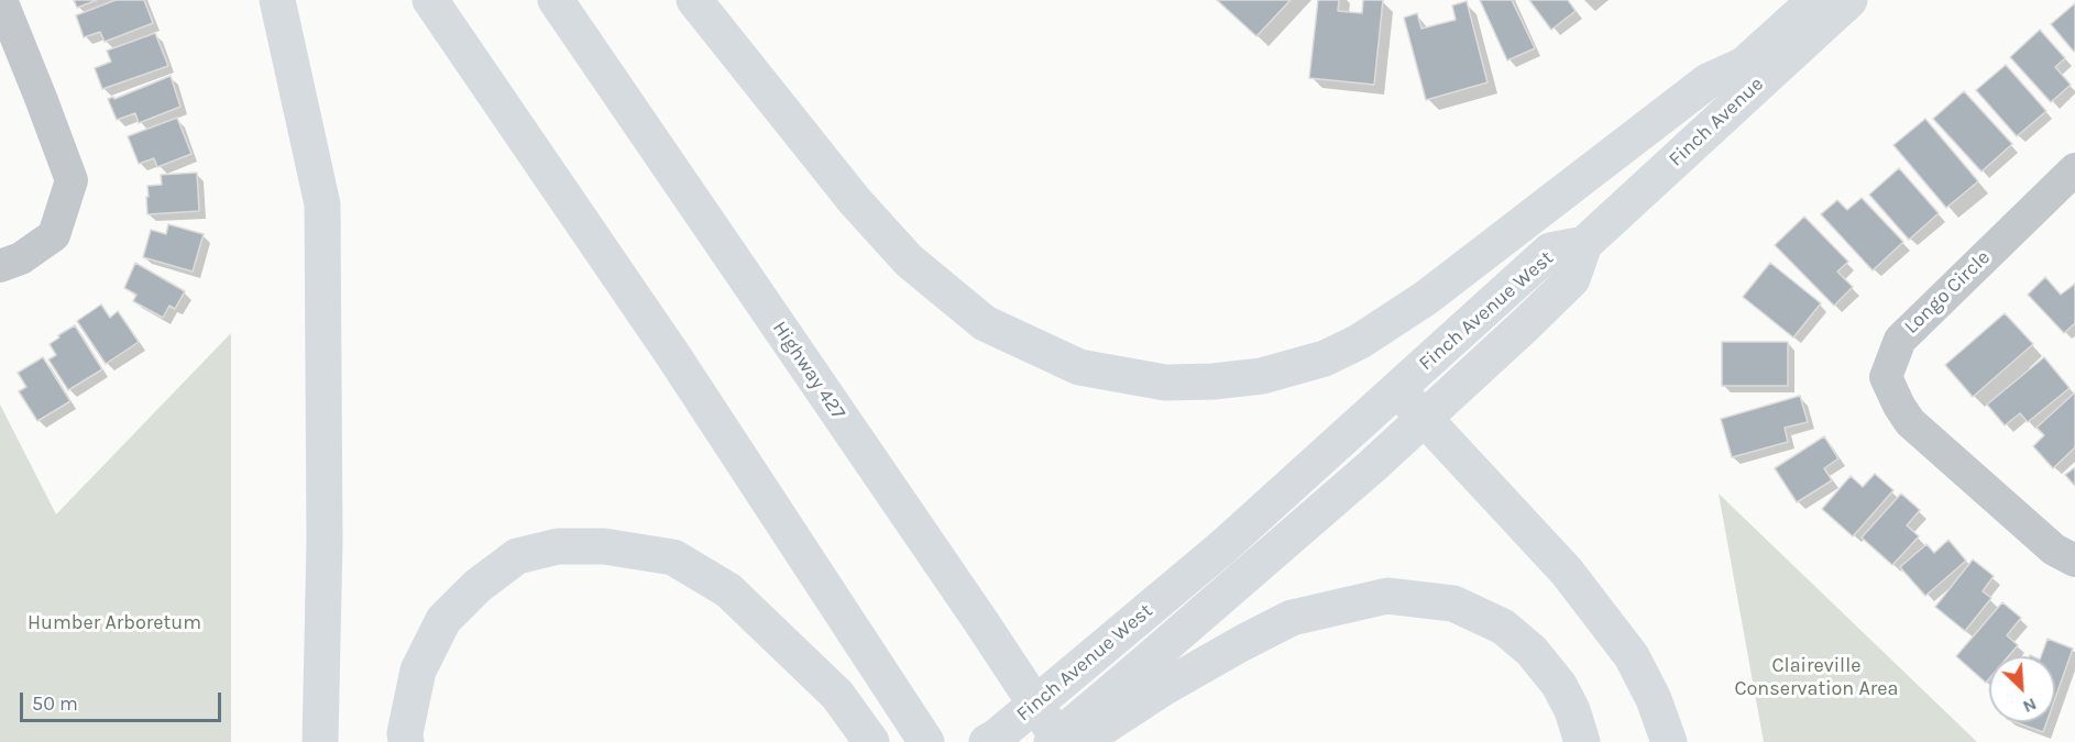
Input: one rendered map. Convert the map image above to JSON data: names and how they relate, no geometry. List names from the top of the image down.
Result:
{
  "streets": {
    "main road": ["Finch Avenue", "Finch Avenue West", "Highway 427"],
    "street": ["Longo Circle"]
  },
  "crossings": [
    ["Finch Avenue", "Finch Avenue West"]
  ],
  "parks": ["Humber Arboretum", "Claireville Conservation Area"],
  "scale_bar": "50 m",
  "north": "bottom right"
}
